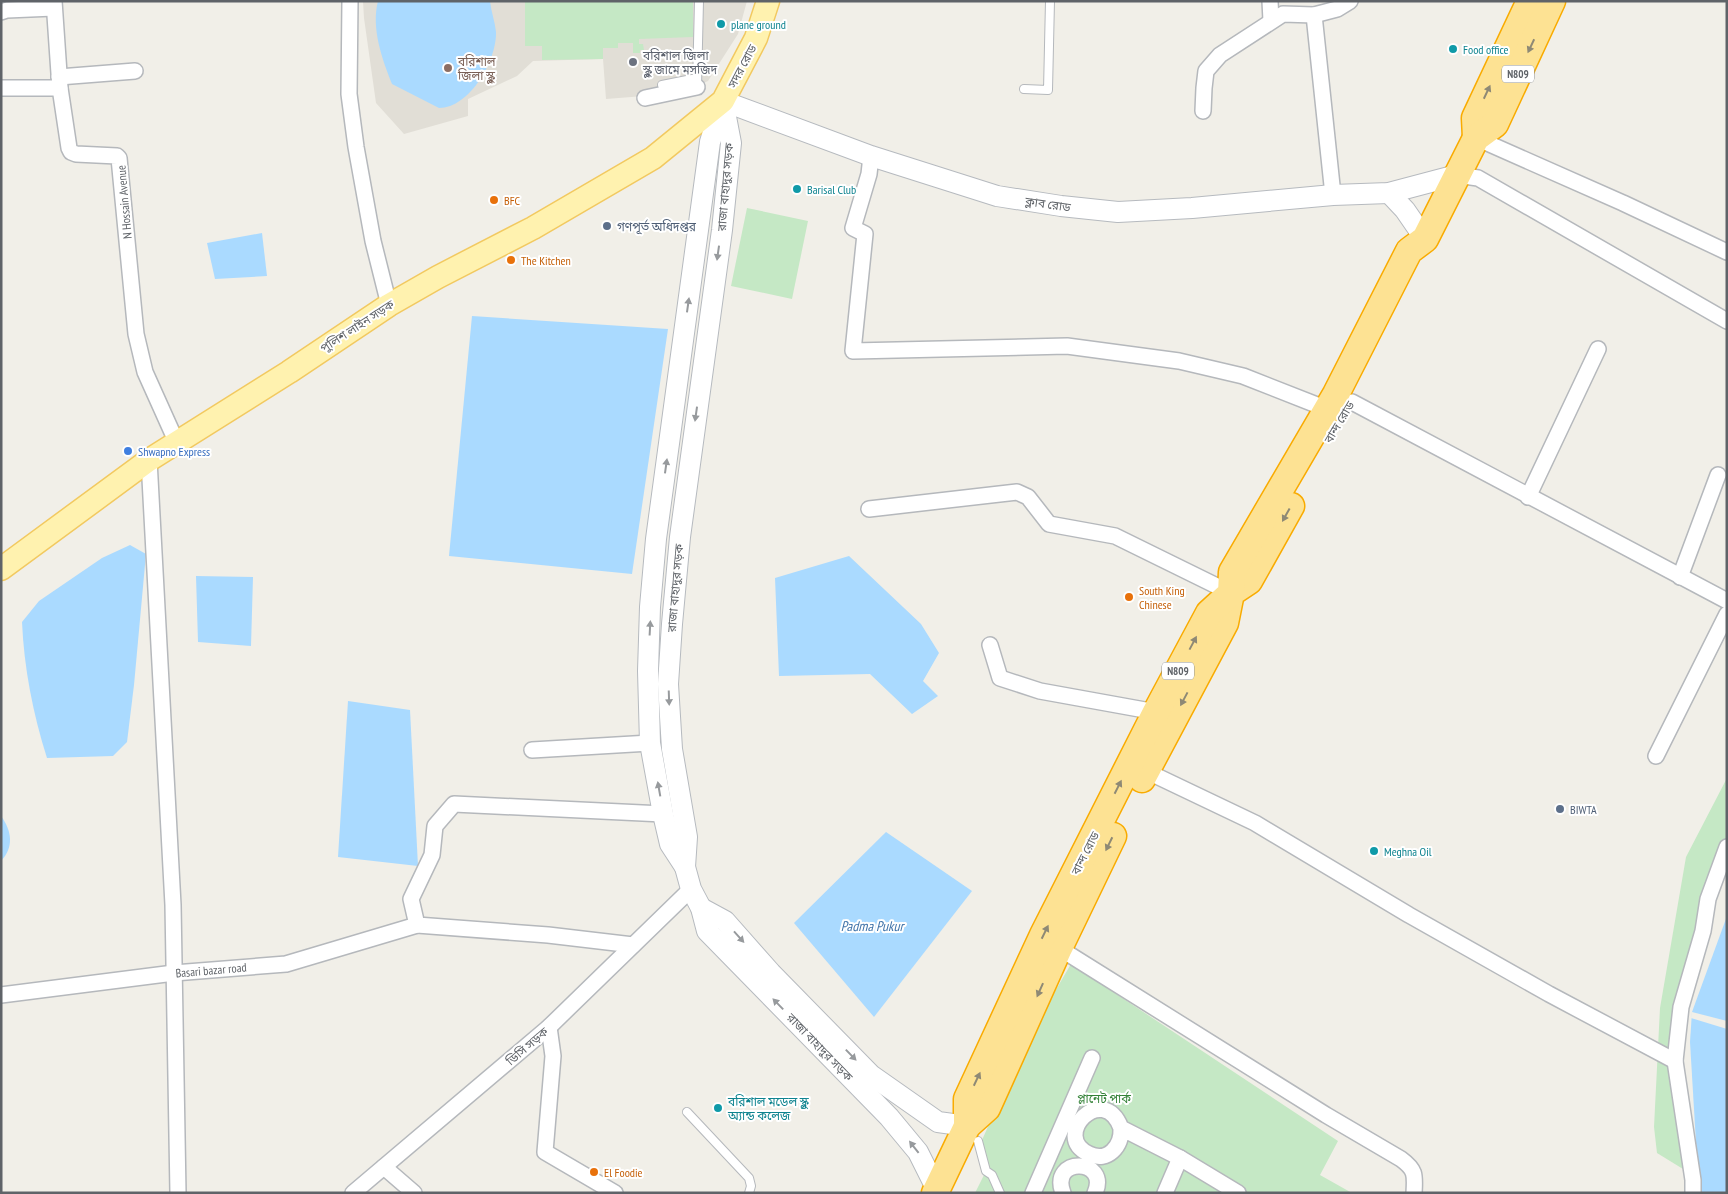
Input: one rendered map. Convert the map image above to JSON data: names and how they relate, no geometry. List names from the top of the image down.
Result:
{
  "streets": {
    "highway": ["N809", "বান্দ রোড"],
    "main road": [
      "সদর রোড",
      "রাজা বাহাদুর সড়ক",
      "ক্লাব রোড",
      "পুলিশ লাইন সড়ক"
    ],
    "street": ["N Hossain Avenue", "Basari bazar road", "ডিসি সড়ক"]
  },
  "crossings": [
    ["সদর রোড", "রাজা বাহাদুর সড়ক"],
    ["সদর রোড", "ক্লাব রোড"],
    ["সদর রোড", "পুলিশ লাইন সড়ক"],
    ["রাজা বাহাদুর সড়ক", "ক্লাব রোড"],
    ["রাজা বাহাদুর সড়ক", "পুলিশ লাইন সড়ক"],
    ["রাজা বাহাদুর সড়ক", "বান্দ রোড"],
    ["রাজা বাহাদুর সড়ক", "ডিসি সড়ক"],
    ["N Hossain Avenue", "পুলিশ লাইন সড়ক"],
    ["ক্লাব রোড", "পুলিশ লাইন সড়ক"],
    ["ক্লাব রোড", "বান্দ রোড"]
  ],
  "water": ["Padma Pukur"],
  "parks": ["প্লানেট পার্ক"],
  "places": [
    "plane ground",
    "Food office",
    "বরিশাল জিলা স্কুল জামে মসজিদ",
    "বরিশাল জিলা স্কুল",
    "Barisal Club",
    "BFC",
    "গণপূর্ত অধিদপ্তর",
    "The Kitchen",
    "Shwapno Express",
    "South King Chinese",
    "BIWTA",
    "Meghna Oil",
    "বরিশাল মডেল স্কুল অ্যান্ড কলেজ",
    "El Foodie"
  ]
}
